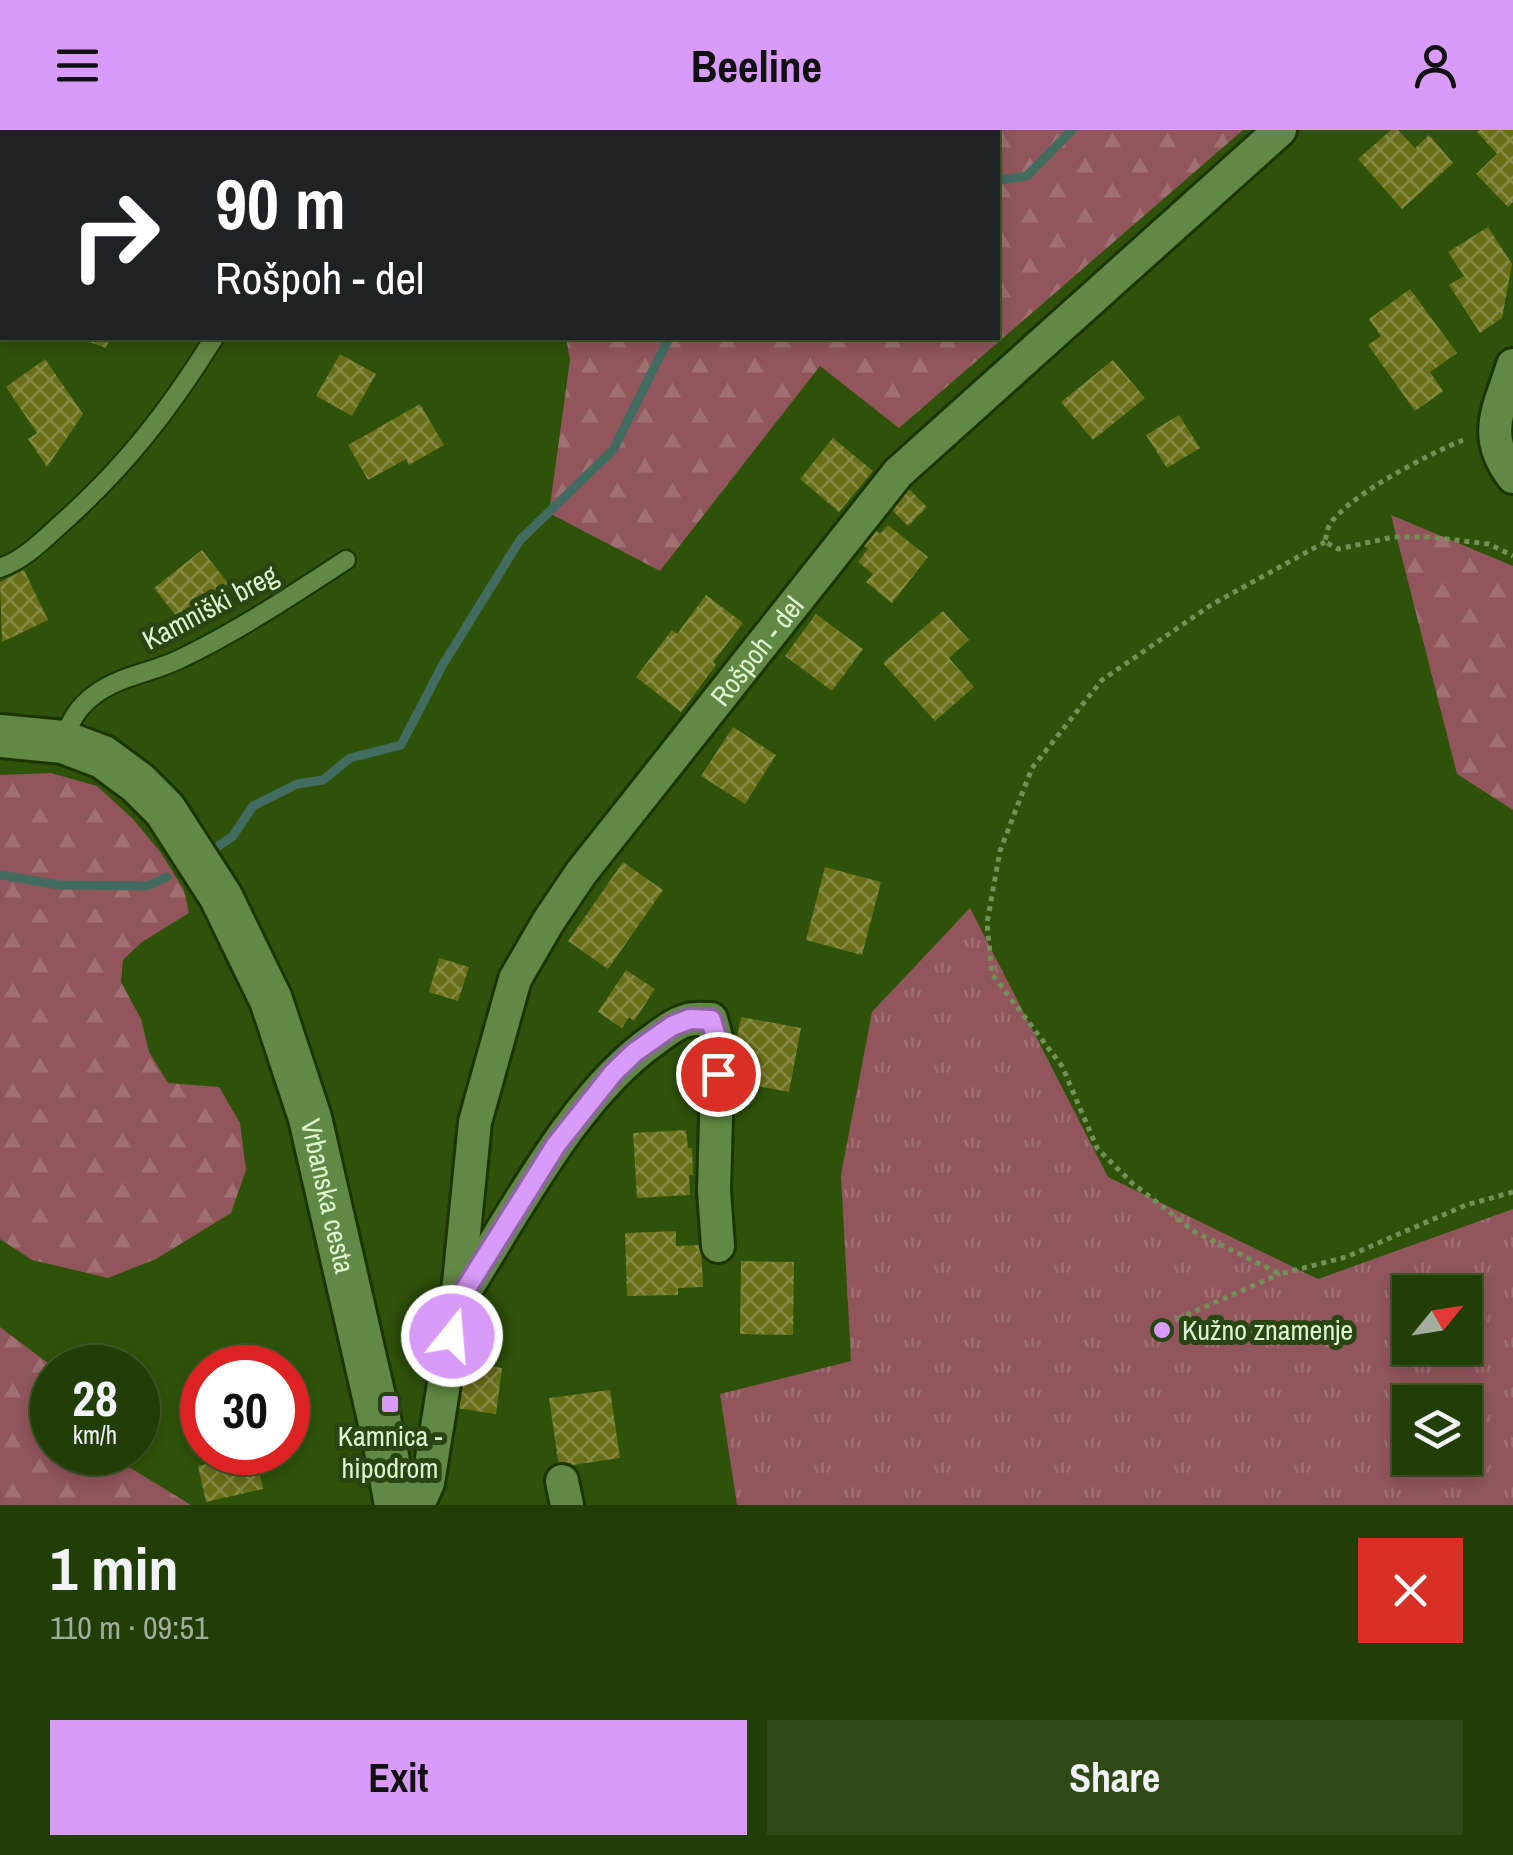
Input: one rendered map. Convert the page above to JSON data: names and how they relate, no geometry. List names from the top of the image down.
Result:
{
  "streets": {
    "street": ["Rošpoh - del", "Vrbanska cesta"],
    "lane": ["Kamniški breg"]
  },
  "crossings": [
    ["Kamniški breg", "Vrbanska cesta"]
  ],
  "places": {
    "other": ["Kužno znamenje"],
    "transit": ["Kamnica - hipodrom"]
  },
  "north": "top right",
  "page": {
    "header": "Beeline",
    "turn": ["90 m", "Rošpoh - del"],
    "speed": "28 km/h",
    "limit": "30",
    "heading": ["1 min", "110 m · 09:51"],
    "buttons": ["Exit", "Share"]
  }
}
